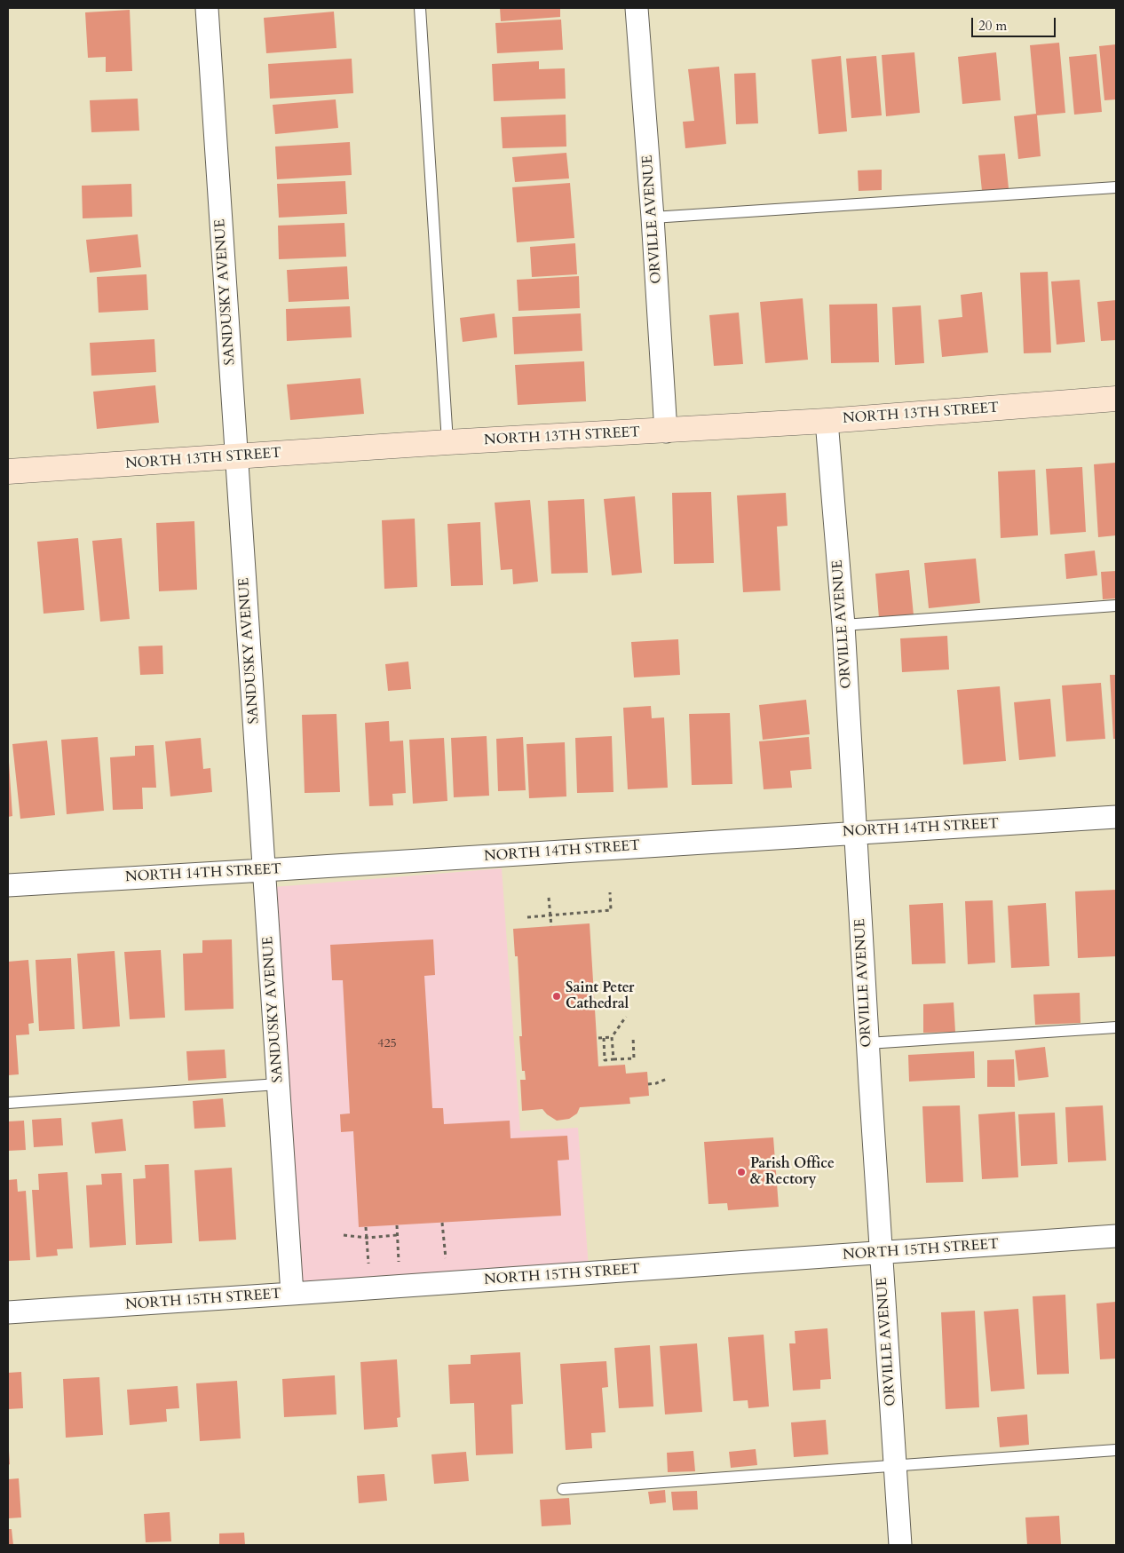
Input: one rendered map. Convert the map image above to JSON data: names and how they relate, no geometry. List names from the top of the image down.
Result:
{
  "streets": {
    "street": [
      "ORVILLE AVENUE",
      "SANDUSKY AVENUE",
      "NORTH 13TH STREET",
      "NORTH 14TH STREET",
      "NORTH 15TH STREET"
    ]
  },
  "crossings": [
    ["ORVILLE AVENUE", "NORTH 13TH STREET"],
    ["ORVILLE AVENUE", "NORTH 14TH STREET"],
    ["ORVILLE AVENUE", "NORTH 15TH STREET"],
    ["SANDUSKY AVENUE", "NORTH 13TH STREET"],
    ["SANDUSKY AVENUE", "NORTH 14TH STREET"],
    ["SANDUSKY AVENUE", "NORTH 15TH STREET"]
  ],
  "places": ["Saint Peter Cathedral", "Parish Office & Rectory"],
  "house_numbers": ["425"],
  "scale_bar": "20 m"
}
